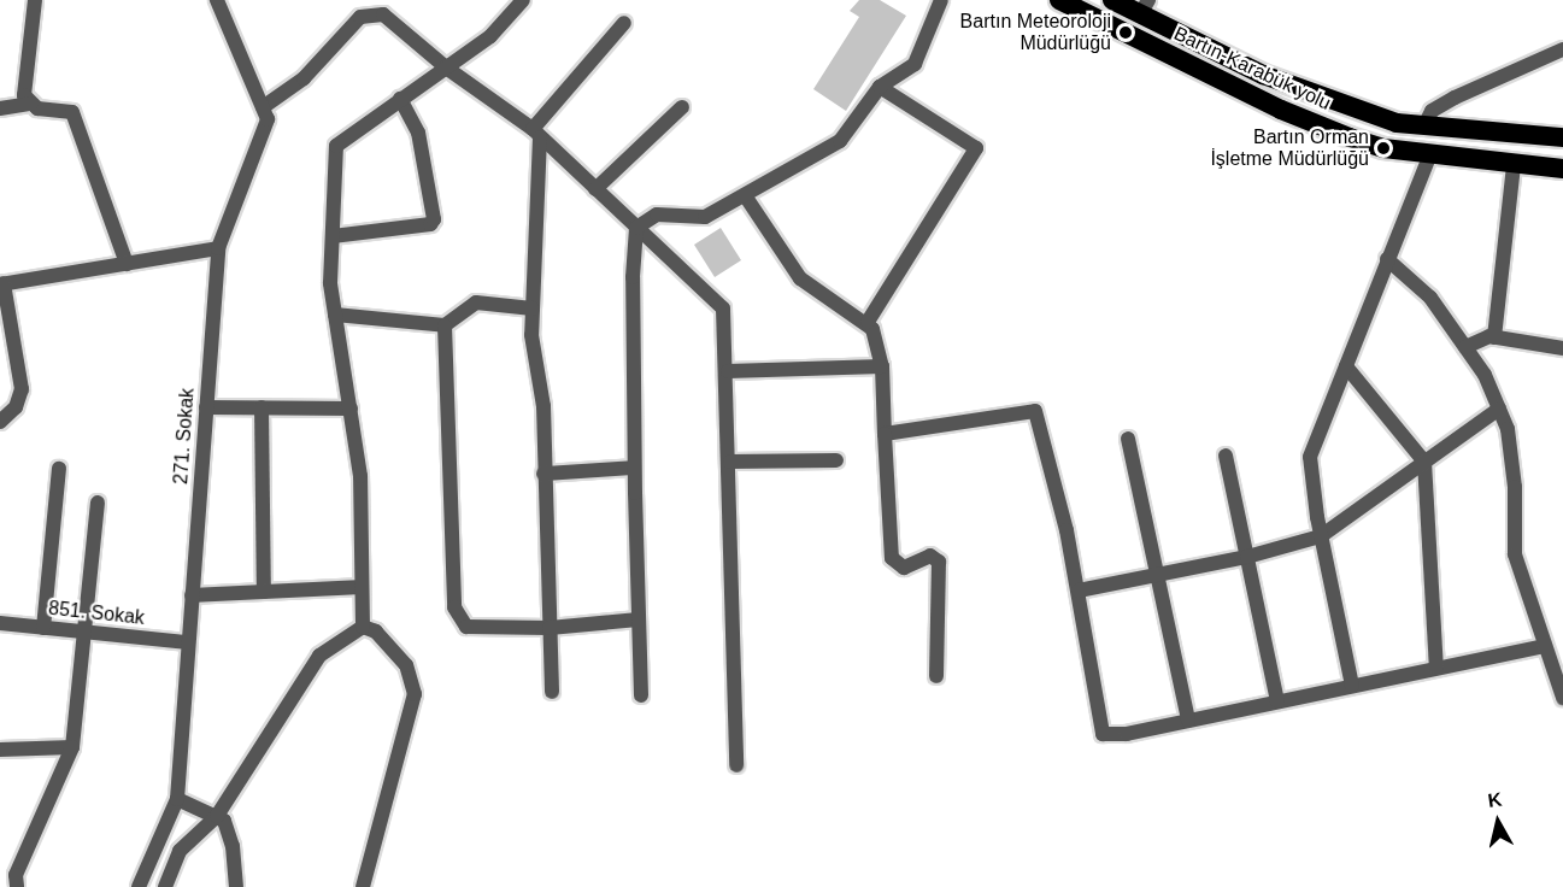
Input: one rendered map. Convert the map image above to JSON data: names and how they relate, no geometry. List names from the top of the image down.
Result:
{
  "streets": {
    "highway": ["Bartın-Karabük yolu"],
    "street": ["271. Sokak", "851. Sokak"]
  },
  "crossings": [
    ["271. Sokak", "851. Sokak"]
  ],
  "places": ["Bartın Meteoroloji Müdürlüğü", "Bartın Orman İşletme Müdürlüğü"],
  "north": "top"
}
